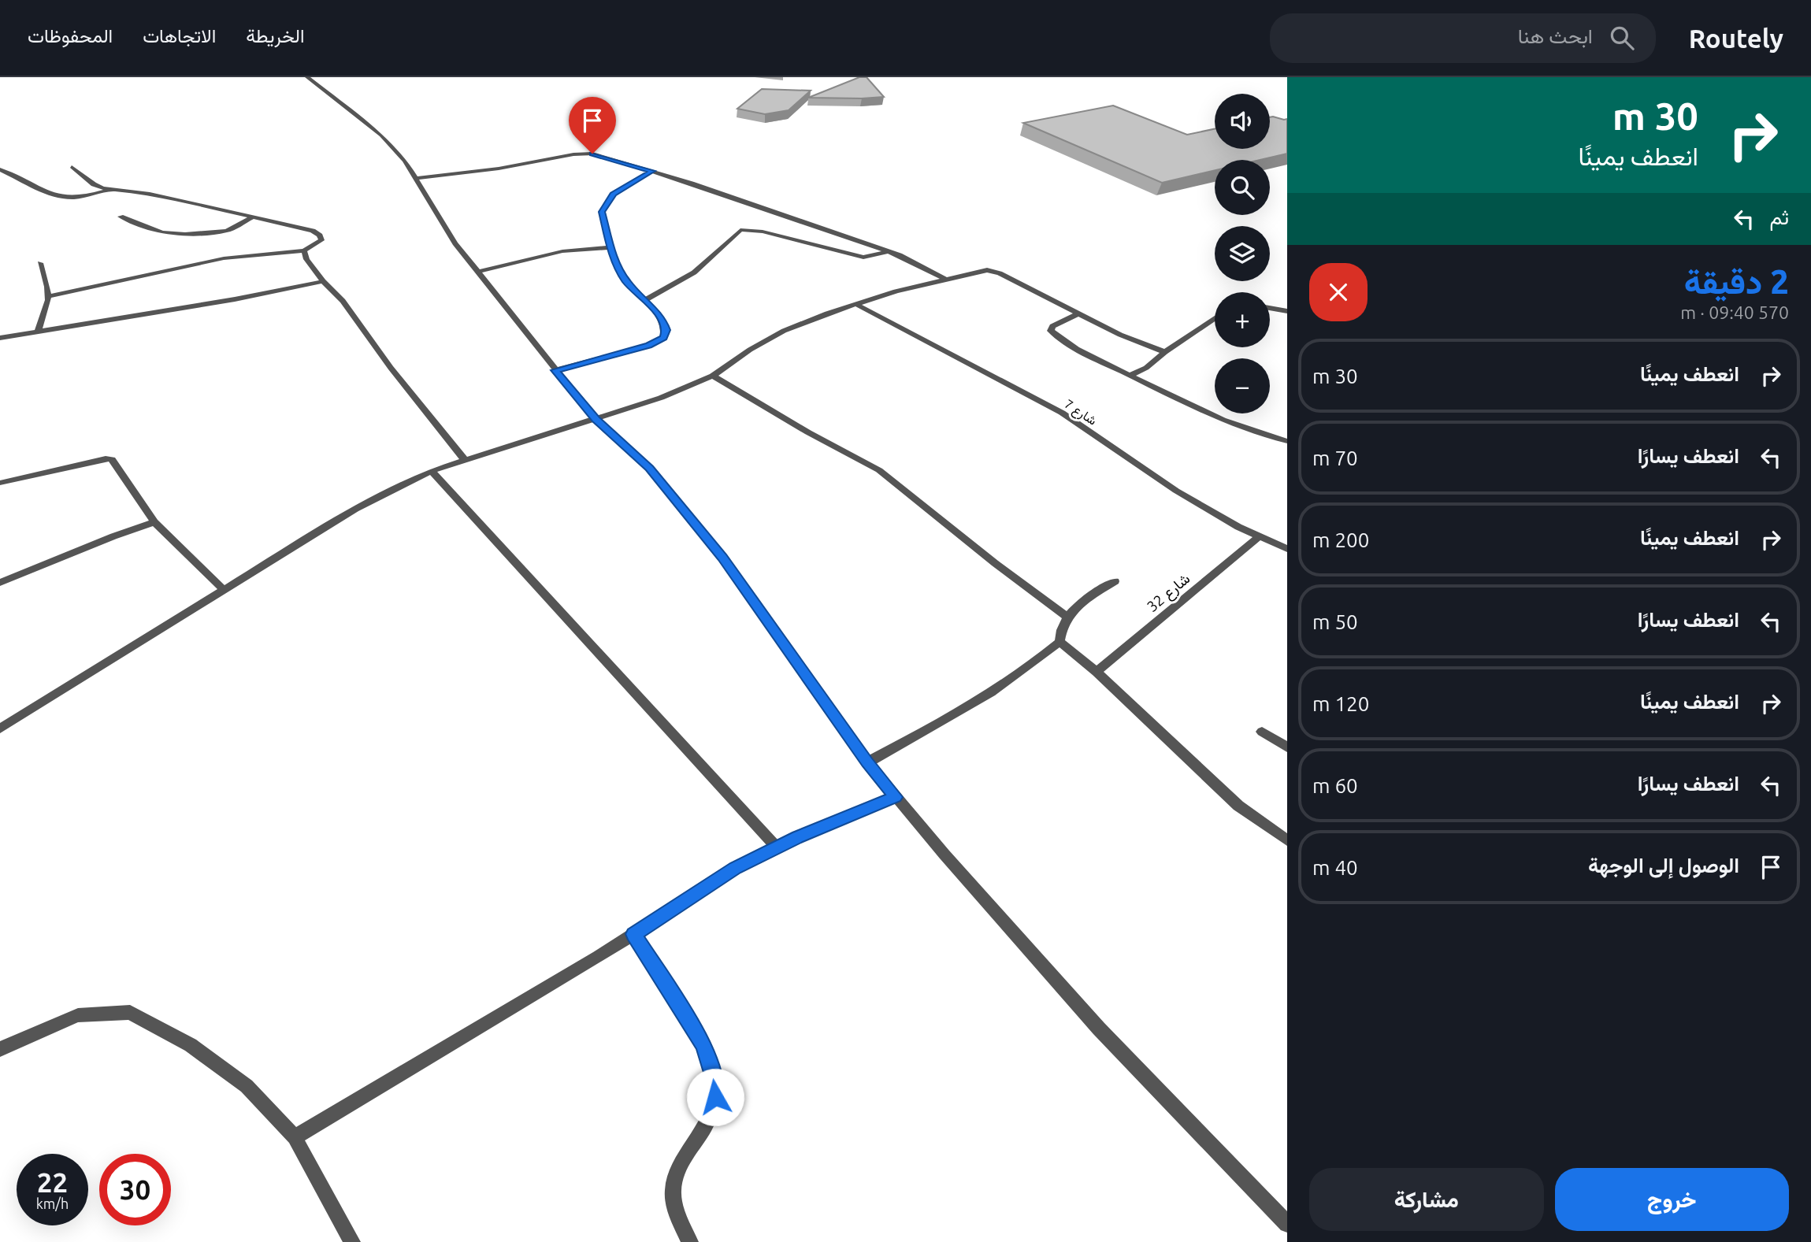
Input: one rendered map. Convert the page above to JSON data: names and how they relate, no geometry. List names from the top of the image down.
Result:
{
  "streets": {
    "street": ["شارع 7", "شارع 32"]
  },
  "crossings": [
    ["شارع 7", "شارع 32"]
  ],
  "page": {
    "header": "Routely",
    "search": "ابحث هنا",
    "nav": ["الخريطة", "الاتجاهات", "المحفوظات"],
    "turn": ["30 m", "انعطف يمينًا"],
    "map_buttons": ["+", "−"],
    "then": "ثم",
    "heading": ["2 دقيقة", "570 m · 09:40"],
    "list": [
      {
        "name": "انعطف يمينًا",
        "value": "30 m"
      },
      {
        "name": "انعطف يسارًا",
        "value": "70 m"
      },
      {
        "name": "انعطف يمينًا",
        "value": "200 m"
      },
      {
        "name": "انعطف يسارًا",
        "value": "50 m"
      },
      {
        "name": "انعطف يمينًا",
        "value": "120 m"
      },
      {
        "name": "انعطف يسارًا",
        "value": "60 m"
      },
      {
        "name": "الوصول إلى الوجهة",
        "value": "40 m"
      }
    ],
    "speed": "22 km/h",
    "limit": "30",
    "buttons": ["خروج", "مشاركة"]
  }
}
